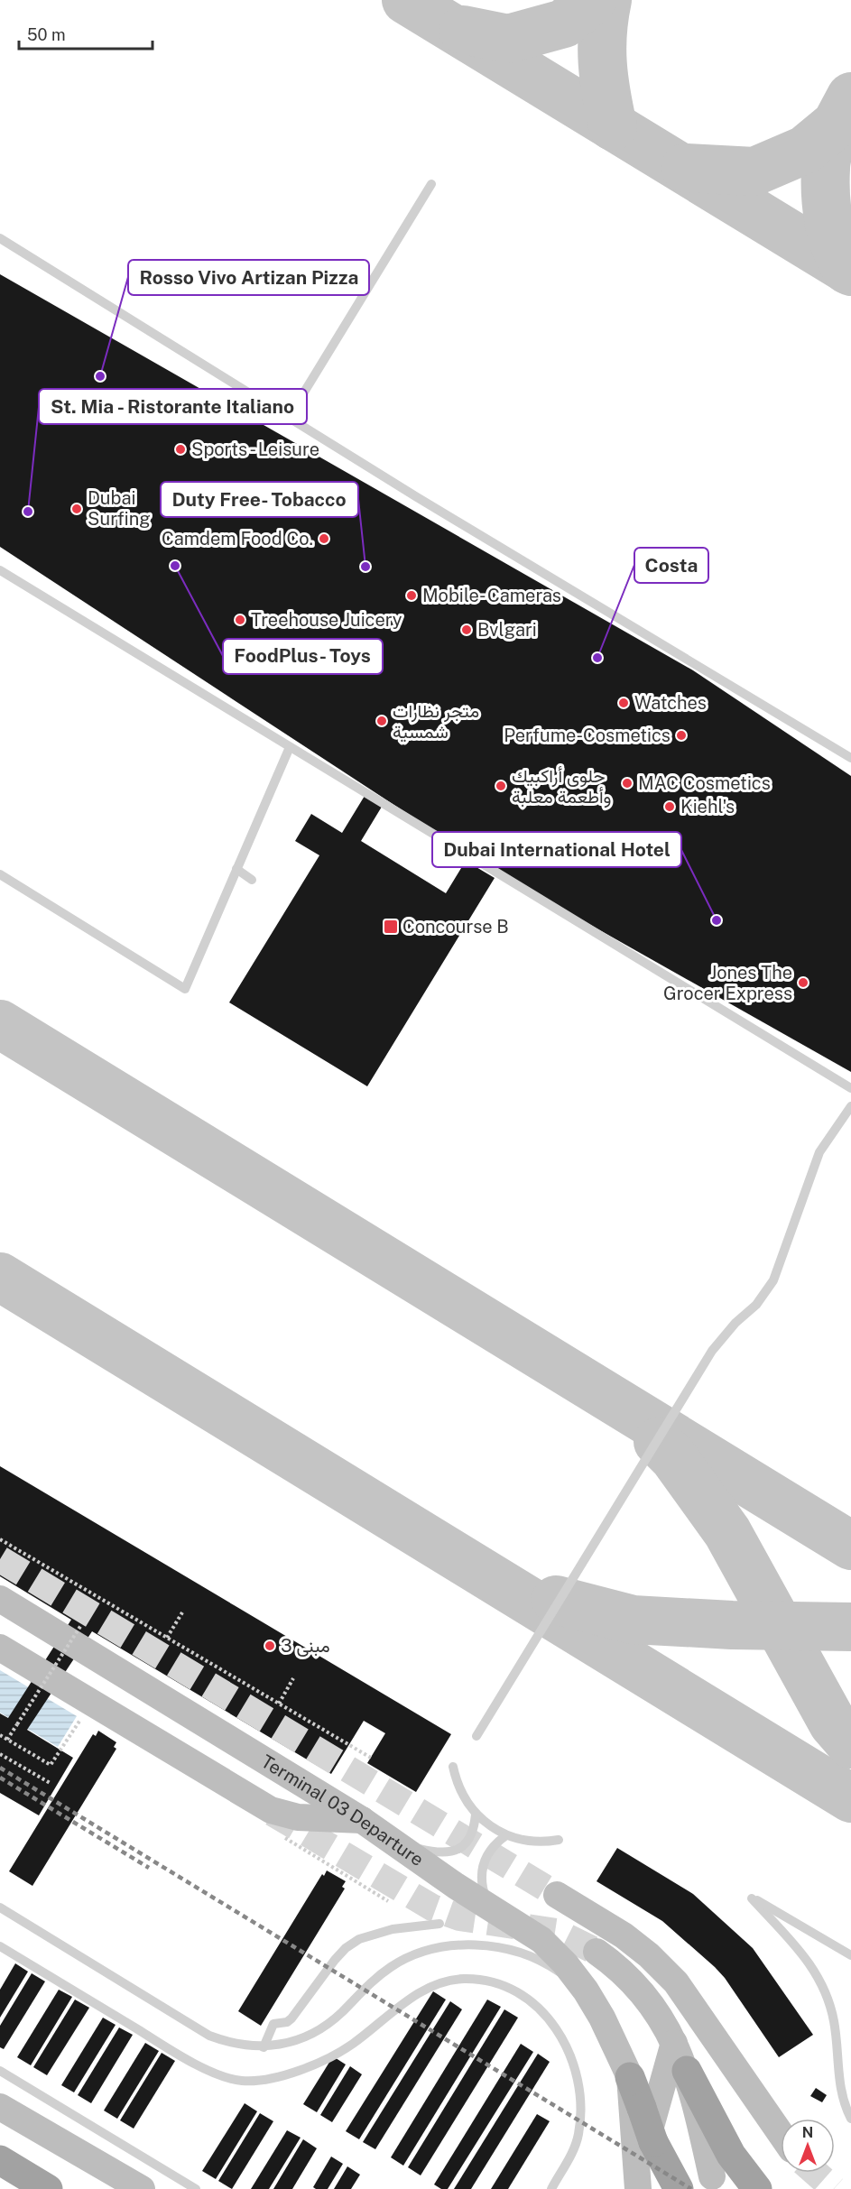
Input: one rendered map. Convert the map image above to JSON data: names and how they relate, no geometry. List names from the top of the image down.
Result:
{
  "streets": {
    "main road": ["Terminal 03 Departure"]
  },
  "places": {
    "other": [
      "Rosso Vivo Artizan Pizza",
      "Sports - Leisure",
      "Dubai Surfing",
      "St. Mia - Ristorante Italiano",
      "Camdem Food Co.",
      "FoodPlus- Toys",
      "Duty Free- Tobacco",
      "Mobile- Cameras",
      "Treehouse Juicery",
      "Bvlgari",
      "Costa",
      "Watches",
      "متجر نظارات شمسية",
      "Perfume-Cosmetics",
      "MAC Cosmetics",
      "حلوى أراكبيك وأطعمة معلبة",
      "Kiehl's",
      "Dubai International Hotel",
      "Jones The Grocer Express",
      "مبنى 3"
    ],
    "transit": ["Concourse B"]
  },
  "scale_bar": "50 m",
  "north": "top"
}
